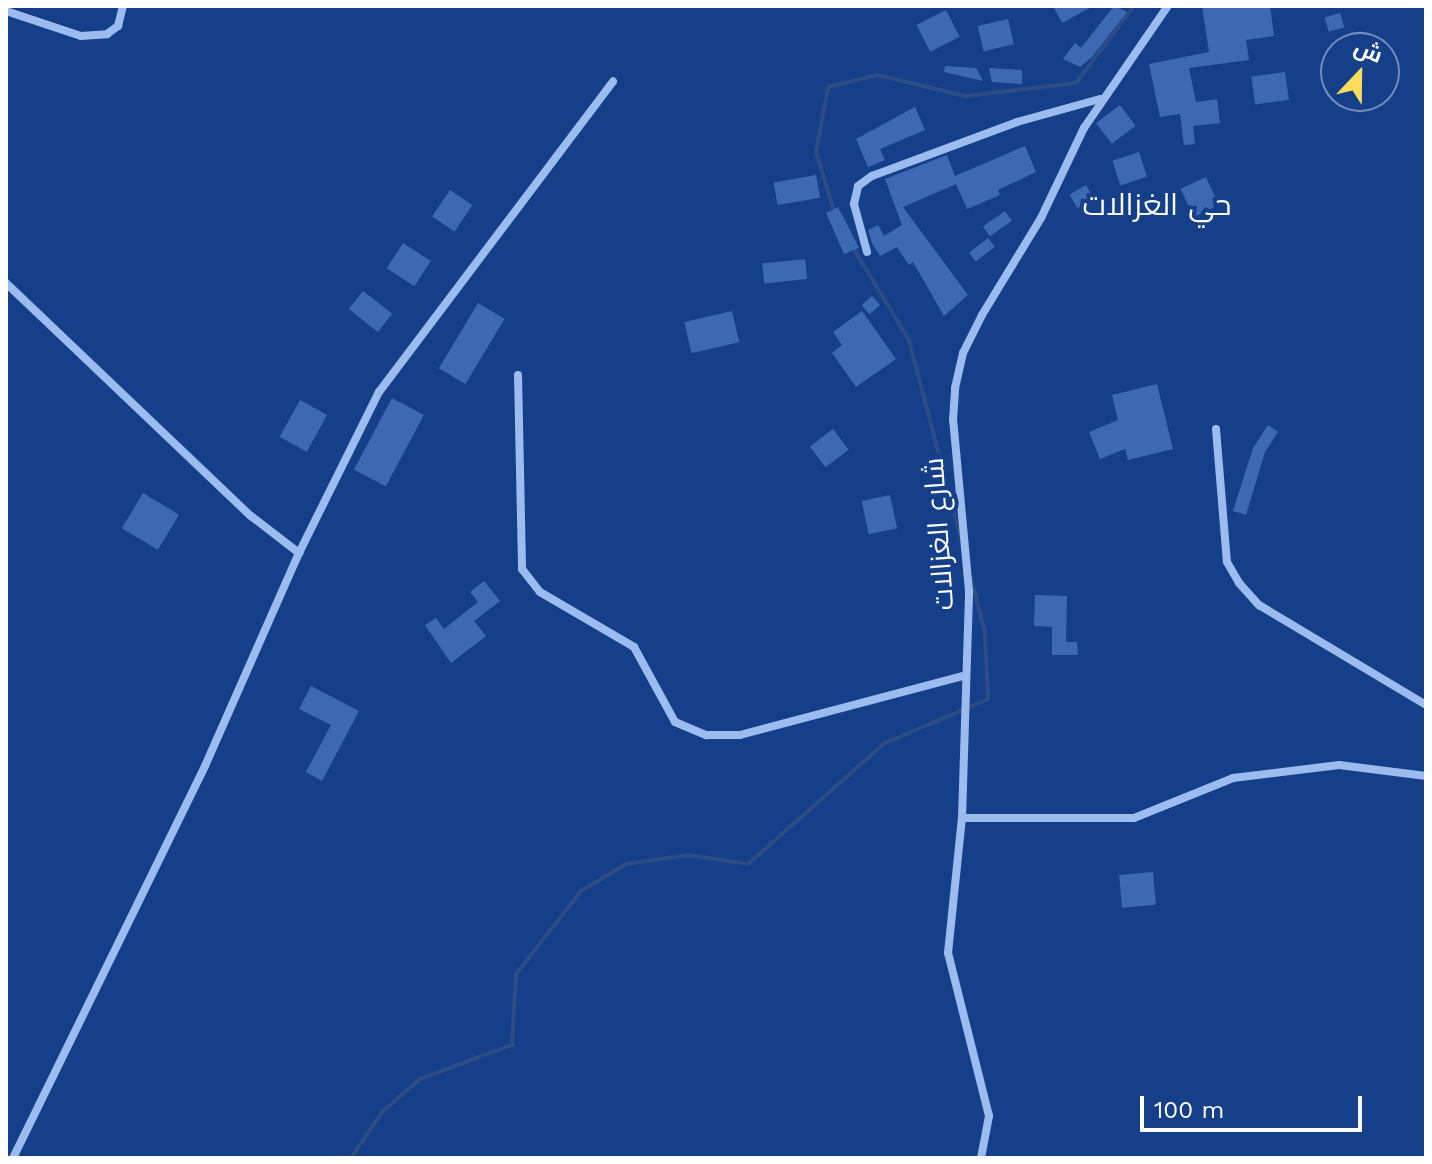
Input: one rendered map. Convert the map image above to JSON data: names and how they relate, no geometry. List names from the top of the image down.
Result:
{
  "streets": {
    "street": ["شارع الغزالات"]
  },
  "districts": ["حي الغزالات"],
  "scale_bar": "100 m",
  "north": "top"
}
